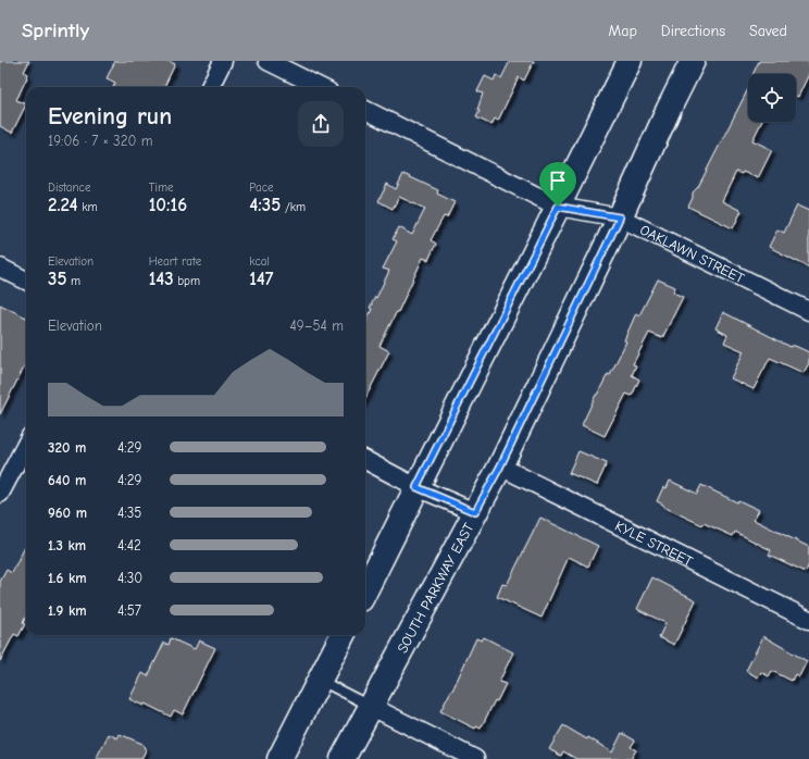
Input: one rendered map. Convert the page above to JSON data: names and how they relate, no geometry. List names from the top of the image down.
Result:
{
  "streets": {
    "main road": ["SOUTH PARKWAY EAST"],
    "street": ["OAKLAWN STREET", "KYLE STREET"]
  },
  "crossings": [
    ["OAKLAWN STREET", "SOUTH PARKWAY EAST"],
    ["KYLE STREET", "SOUTH PARKWAY EAST"]
  ],
  "page": {
    "header": "Sprintly",
    "nav": ["Map", "Directions", "Saved"],
    "heading": ["Evening run", "19:06 · 7 × 320 m"],
    "stats": [
      ["Distance", "2.24 km"],
      ["Time", "10:16"],
      ["Pace", "4:35 /km"],
      ["Elevation", "35 m"],
      ["Heart rate", "143 bpm"],
      ["kcal", "147"]
    ],
    "chart": ["Elevation", "49–54 m"],
    "list": [
      {
        "name": "320 m",
        "note": "4:29"
      },
      {
        "name": "640 m",
        "note": "4:29"
      },
      {
        "name": "960 m",
        "note": "4:35"
      },
      {
        "name": "1.3 km",
        "note": "4:42"
      },
      {
        "name": "1.6 km",
        "note": "4:30"
      },
      {
        "name": "1.9 km",
        "note": "4:57"
      }
    ]
  }
}
